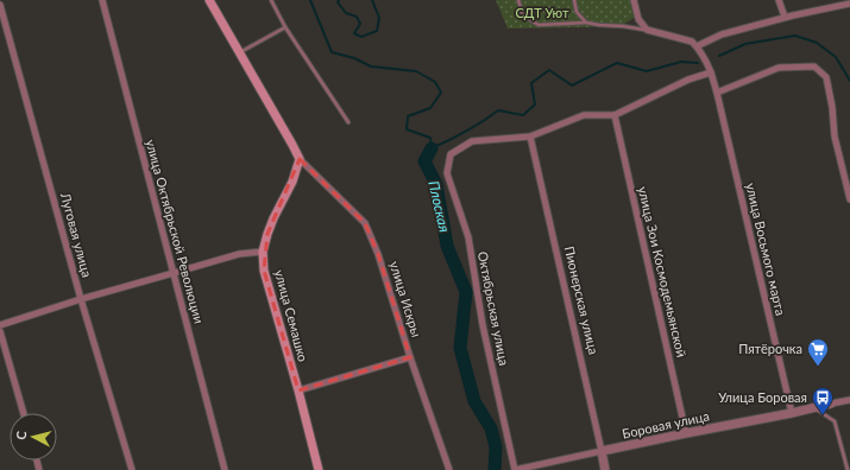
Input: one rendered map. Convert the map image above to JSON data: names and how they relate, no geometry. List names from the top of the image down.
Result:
{
  "streets": {
    "main road": ["улица Семашко"],
    "street": [
      "улица Октябрьской Революции",
      "Луговая улица",
      "улица Восьмого марта",
      "улица Зои Космодемьянской",
      "улица Искры",
      "Пионерская улица",
      "Октябрьская улица",
      "Боровая улица"
    ]
  },
  "crossings": [
    ["улица Восьмого марта", "Боровая улица"],
    ["улица Зои Космодемьянской", "Боровая улица"],
    ["улица Искры", "улица Семашко"],
    ["Пионерская улица", "Октябрьская улица"],
    ["Пионерская улица", "Боровая улица"],
    ["Октябрьская улица", "Боровая улица"]
  ],
  "water": ["Плоская"],
  "parks": ["СДТ Уют"],
  "places": {
    "supermarket": ["Пятёрочка"],
    "bus stop": ["Улица Боровая"]
  },
  "north": "left"
}
